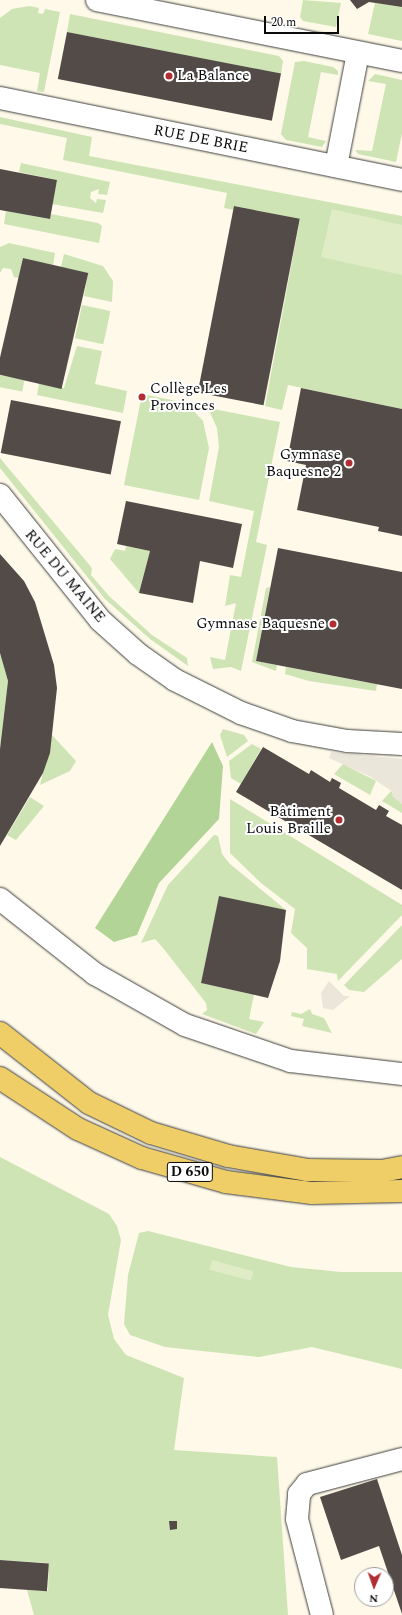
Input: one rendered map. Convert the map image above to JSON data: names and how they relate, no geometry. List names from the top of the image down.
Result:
{
  "streets": {
    "main road": ["D 650"],
    "street": ["RUE DE BRIE", "RUE DU MAINE"]
  },
  "places": [
    "La Balance",
    "Collège Les Provinces",
    "Gymnase Baquesne 2",
    "Gymnase Baquesne",
    "Bâtiment Louis Braille"
  ],
  "scale_bar": "20 m",
  "north": "bottom"
}
